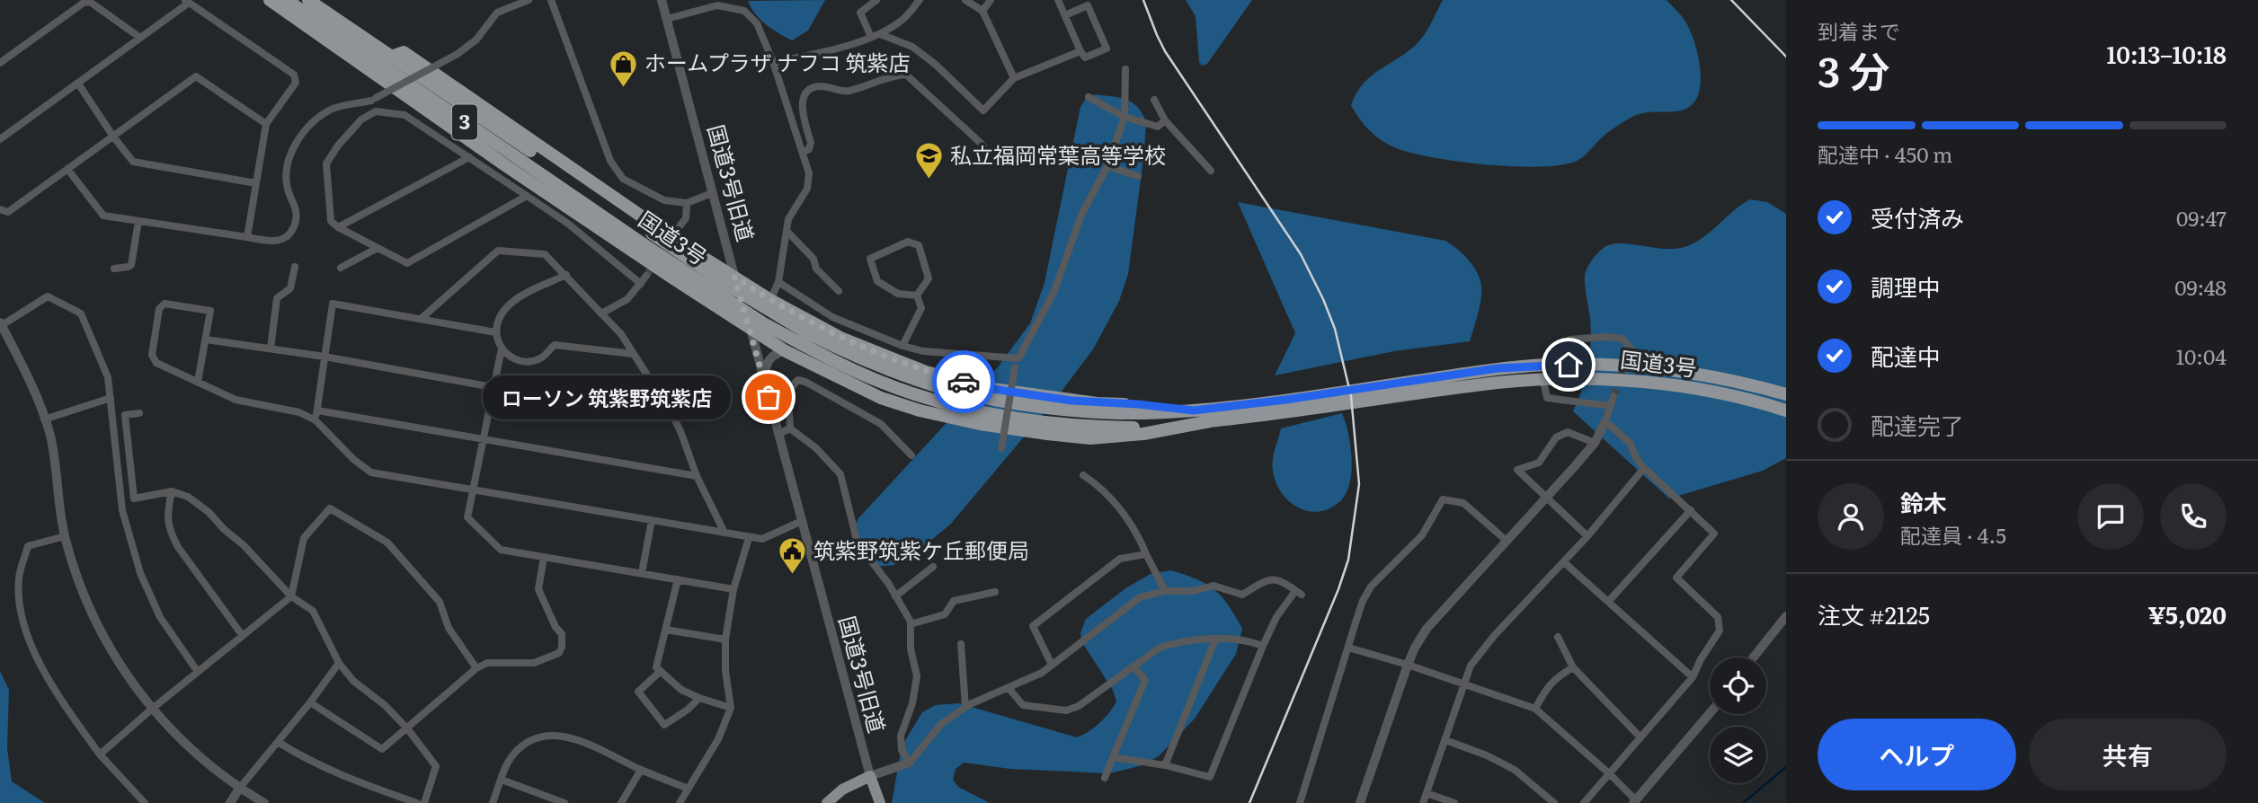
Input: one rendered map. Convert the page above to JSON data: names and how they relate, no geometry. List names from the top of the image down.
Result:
{
  "streets": {
    "highway": ["3", "国道3号"],
    "street": ["国道3号旧道"]
  },
  "places": {
    "shop": ["ホームプラザ ナフコ 筑紫店"],
    "school or university": ["私立福岡常葉高等学校"],
    "other": ["ローソン 筑紫野筑紫店"],
    "public building": ["筑紫野筑紫ケ丘郵便局"]
  },
  "page": {
    "heading": ["3 分", "到着まで", "10:13–10:18"],
    "panel": [
      "鈴木",
      "配達員 · 4.5",
      "注文 #2125",
      "¥5,020"
    ],
    "bar": "配達中 · 450 m",
    "list": [
      ["受付済み", "09:47"],
      ["調理中", "09:48"],
      ["配達中", "10:04"],
      "配達完了"
    ],
    "bubble": "ローソン 筑紫野筑紫店",
    "buttons": ["ヘルプ", "共有"]
  }
}
